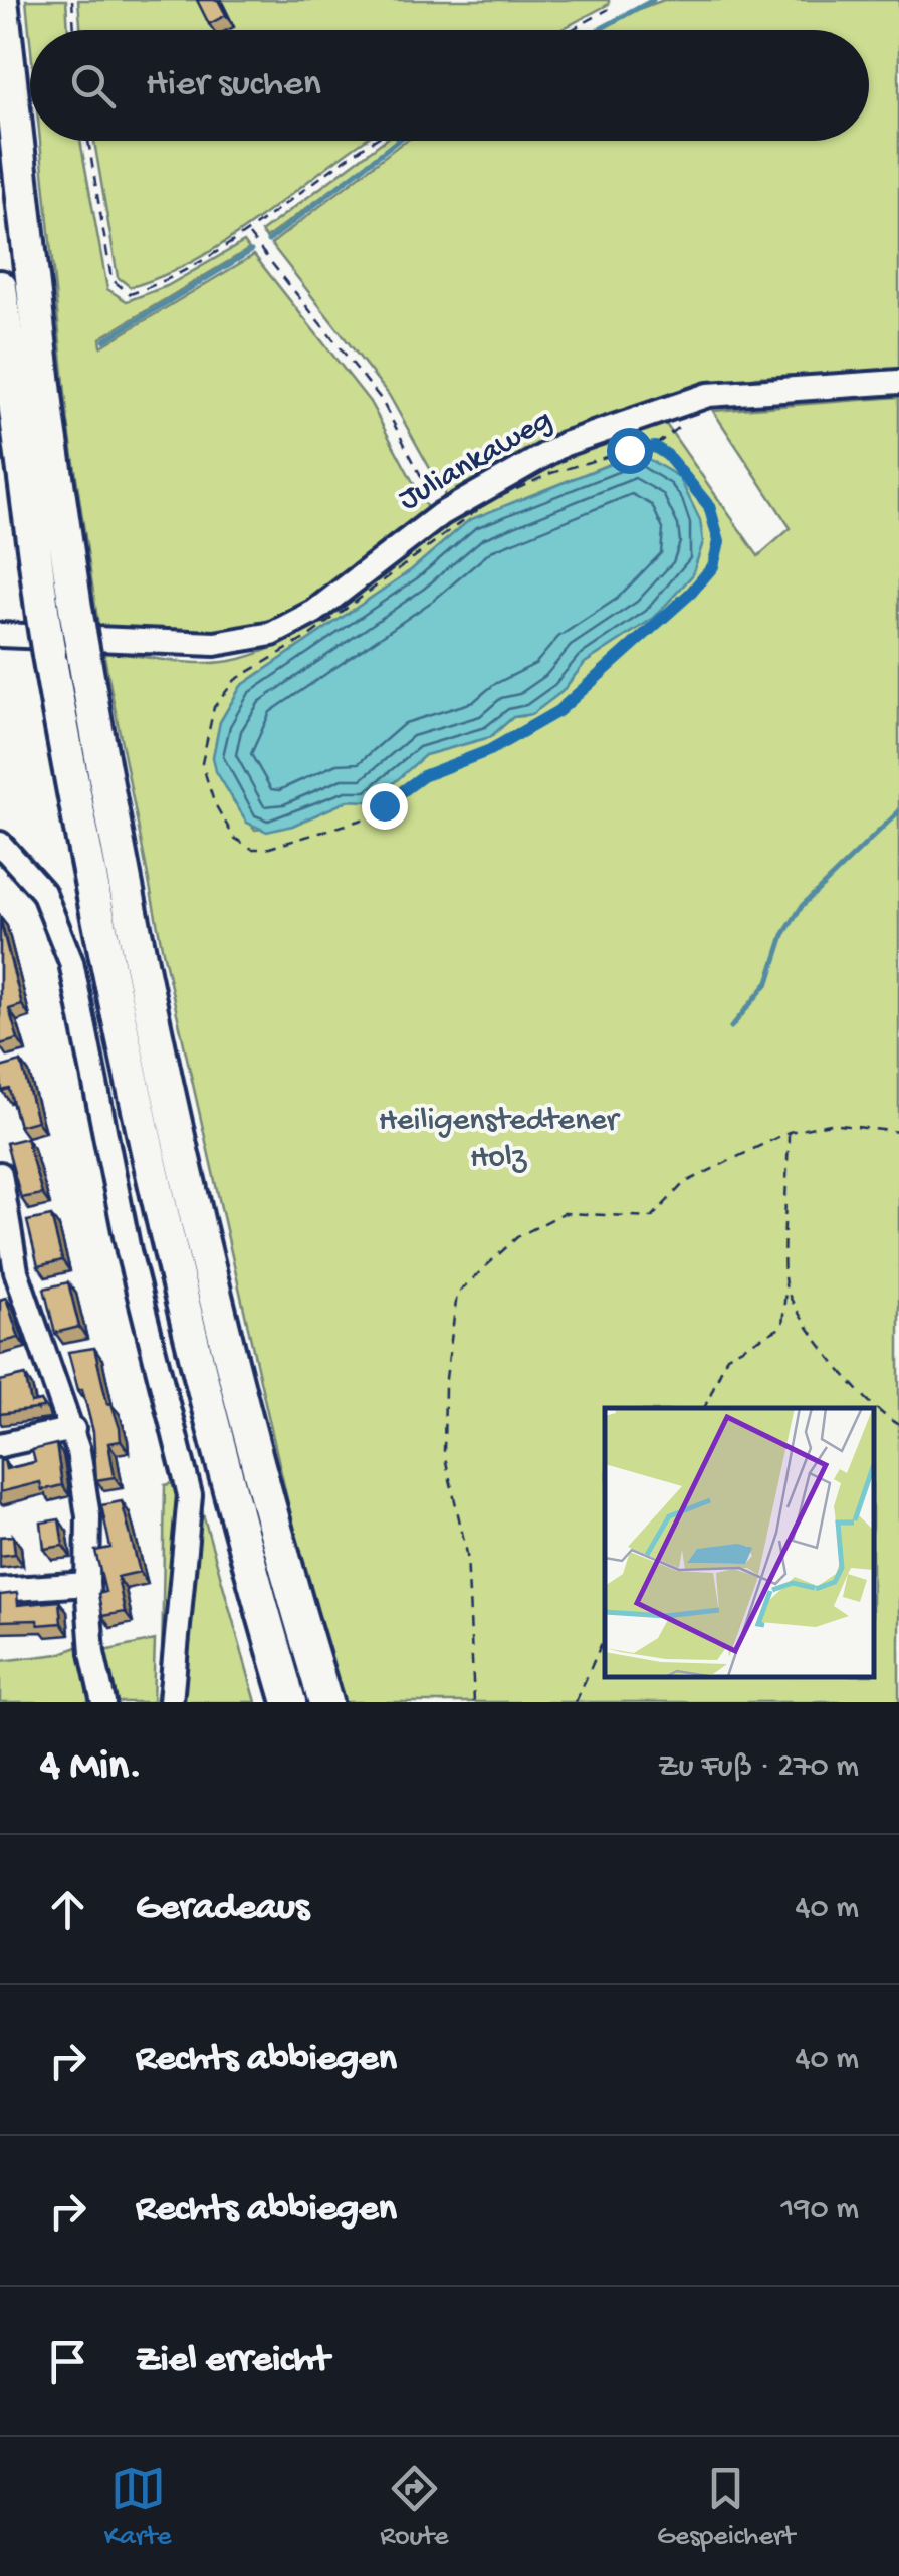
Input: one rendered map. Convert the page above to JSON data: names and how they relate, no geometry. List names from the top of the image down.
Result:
{
  "streets": {
    "street": ["Juliankaweg"]
  },
  "parks": ["Heiligenstedtener Holz"],
  "page": {
    "search": "Hier suchen",
    "heading": ["4 Min.", "Zu Fuß · 270 m"],
    "list": [
      ["Geradeaus", "40 m"],
      ["Rechts abbiegen", "40 m"],
      ["Rechts abbiegen", "190 m"],
      "Ziel erreicht"
    ],
    "nav": ["Karte", "Route", "Gespeichert"]
  }
}
